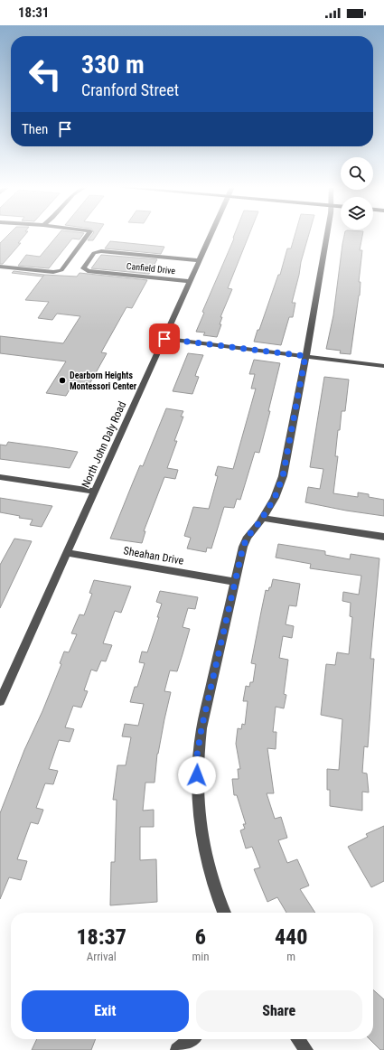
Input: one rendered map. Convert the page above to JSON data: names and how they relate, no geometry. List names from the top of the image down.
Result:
{
  "streets": {
    "street": ["Canfield Drive", "North John Daly Road", "Sheahan Drive"]
  },
  "crossings": [
    ["Canfield Drive", "North John Daly Road"],
    ["North John Daly Road", "Sheahan Drive"]
  ],
  "places": ["Dearborn Heights Montessori Center"],
  "page": {
    "status": "18:31",
    "turn": ["330 m", "Cranford Street"],
    "then": "Then",
    "eta": [
      "18:37",
      "Arrival",
      "6",
      "min",
      "440",
      "m"
    ],
    "buttons": ["Exit", "Share"]
  }
}
